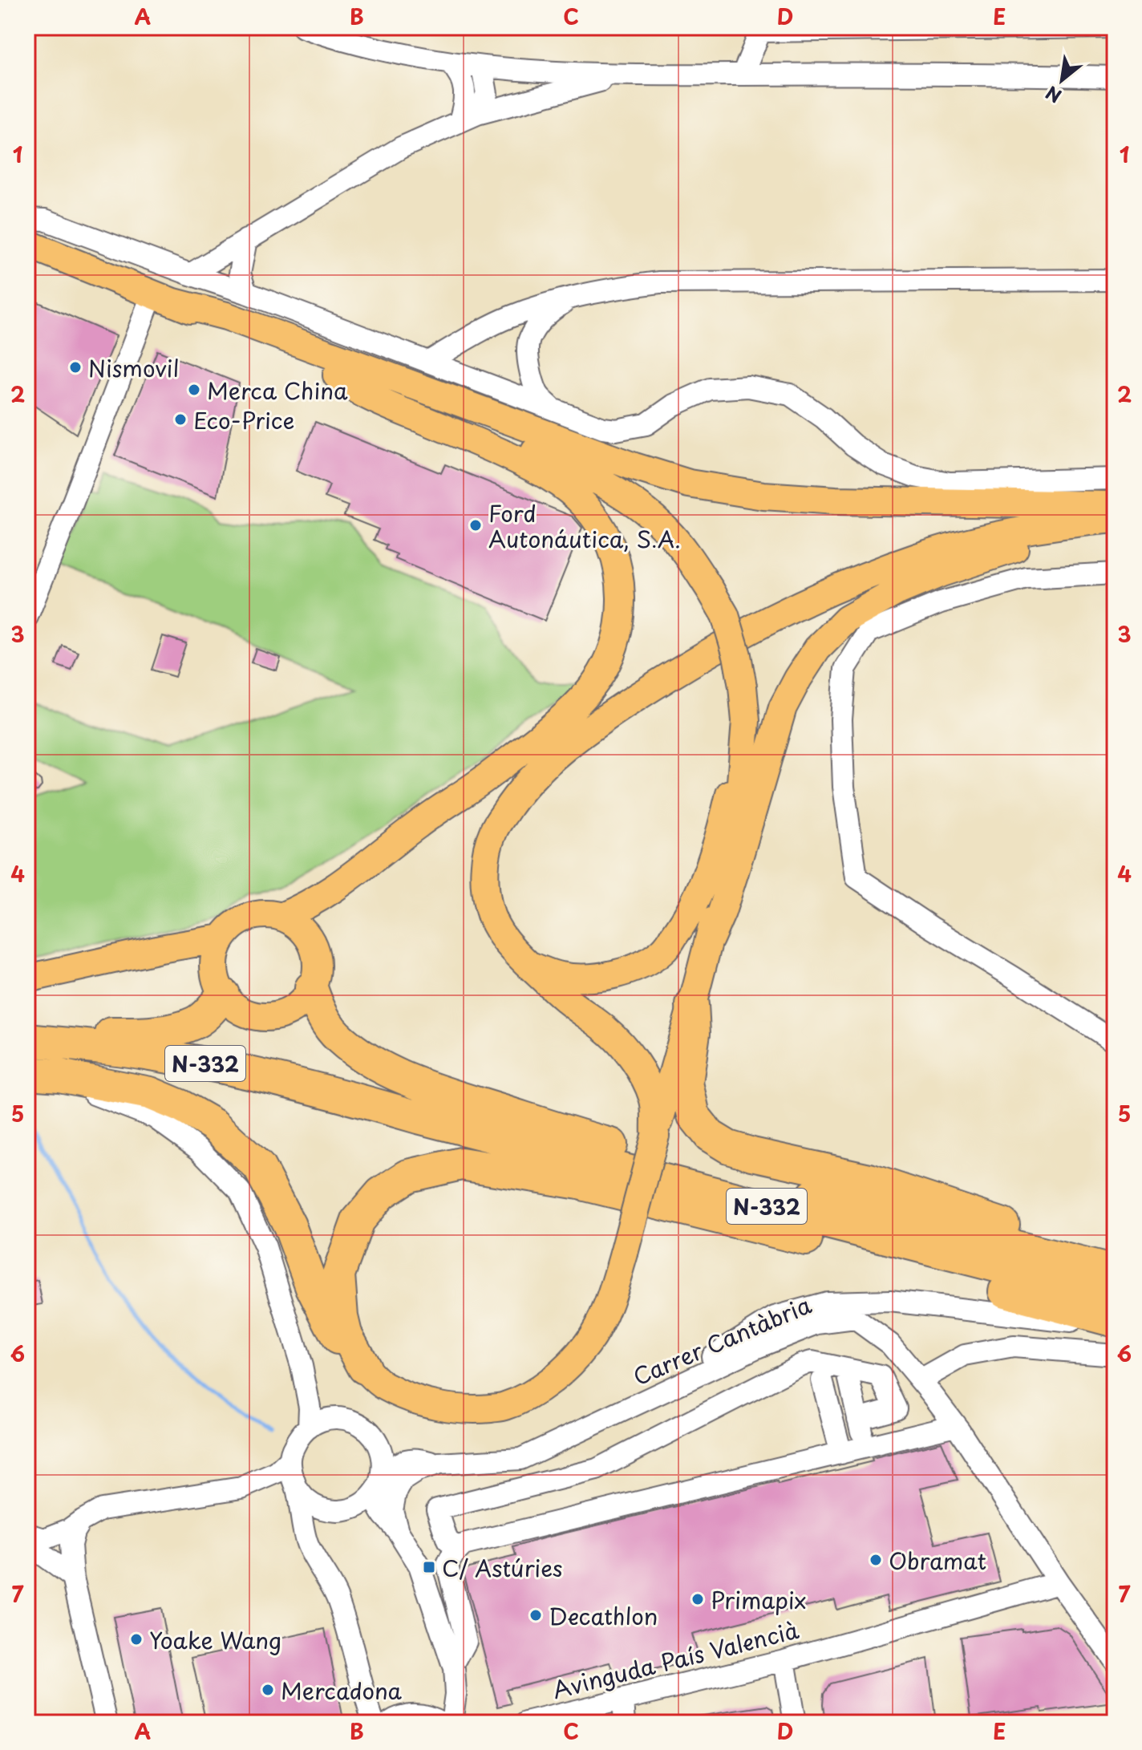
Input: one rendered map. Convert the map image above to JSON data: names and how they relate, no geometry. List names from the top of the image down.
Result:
{
  "streets": {
    "highway": ["N-332"],
    "street": ["Carrer Cantàbria", "Avinguda País Valencià"]
  },
  "crossings": [
    ["Carrer Cantàbria", "Avinguda País Valencià"]
  ],
  "places": {
    "other": [
      "Nismovil",
      "Merca China",
      "Eco-Price",
      "Ford Autonáutica, S.A.",
      "Obramat",
      "Primapix",
      "Decathlon",
      "Yoake Wang",
      "Mercadona"
    ],
    "transit": ["C/ Astúries"]
  },
  "north": "bottom left",
  "grid": {
    "columns": [
      "A",
      "B",
      "C",
      "D",
      "E"
    ],
    "rows": [
      "1",
      "2",
      "3",
      "4",
      "5",
      "6",
      "7"
    ]
  }
}
